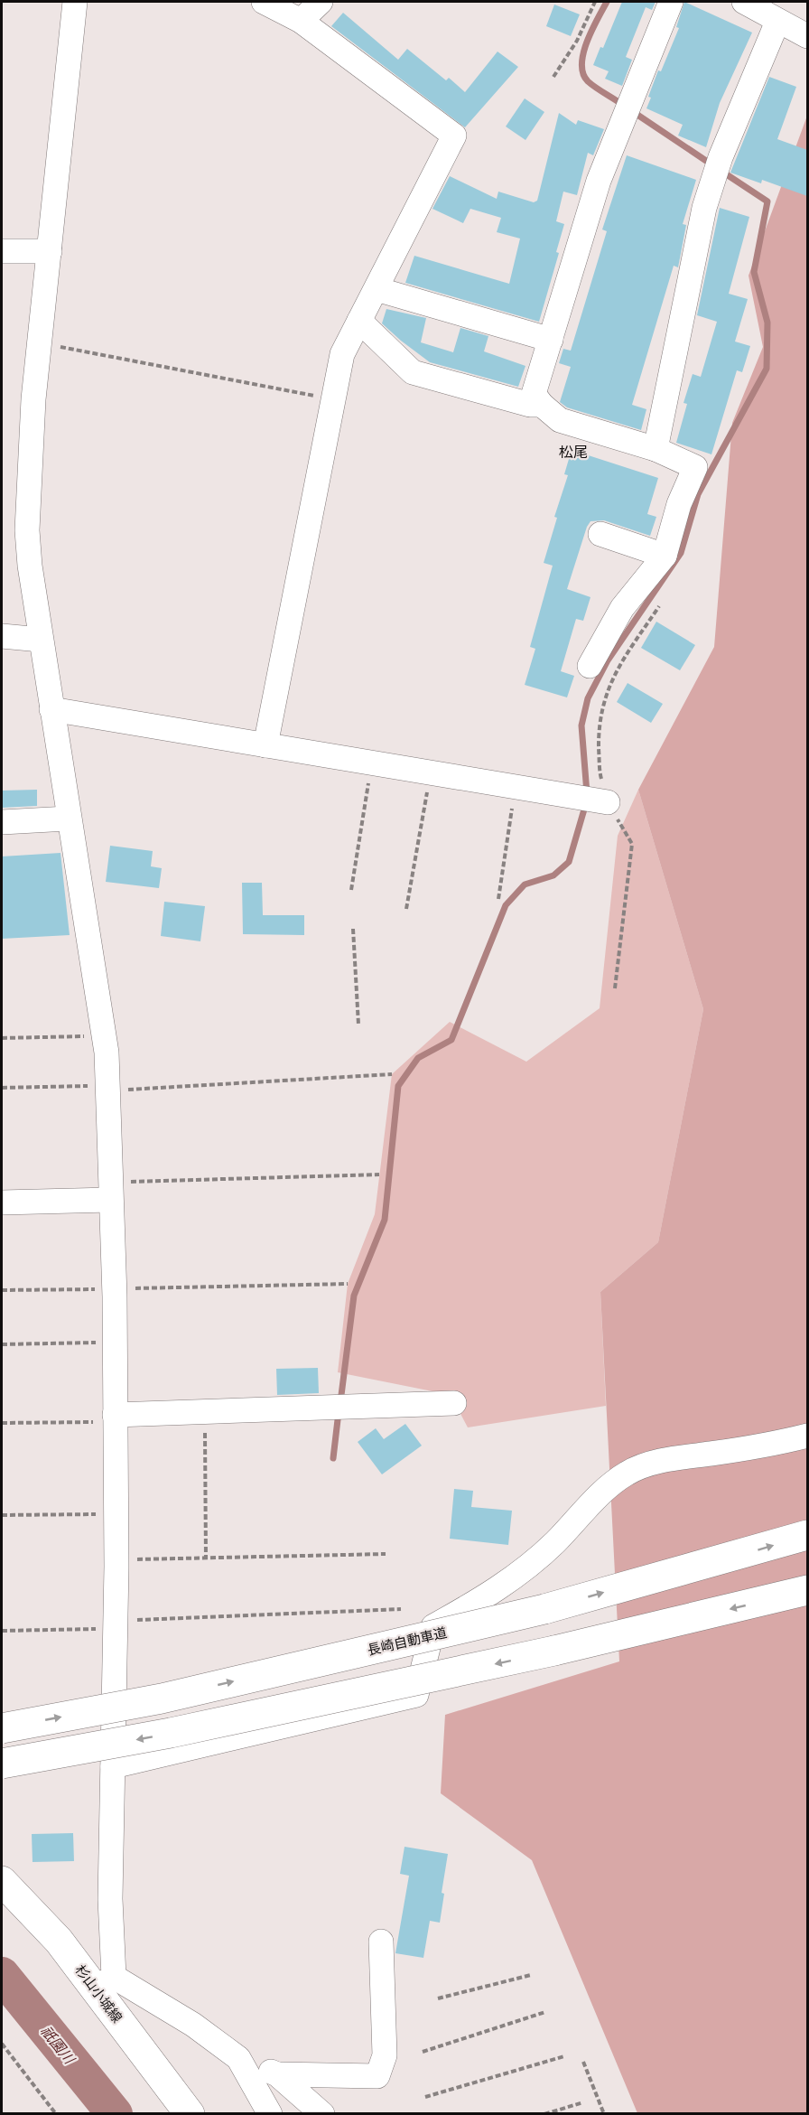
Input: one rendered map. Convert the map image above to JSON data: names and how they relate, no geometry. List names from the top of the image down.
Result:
{
  "streets": {
    "main road": ["長崎自動車道", "杉山小城線"]
  },
  "districts": ["松尾"],
  "water": ["祇園川"]
}
